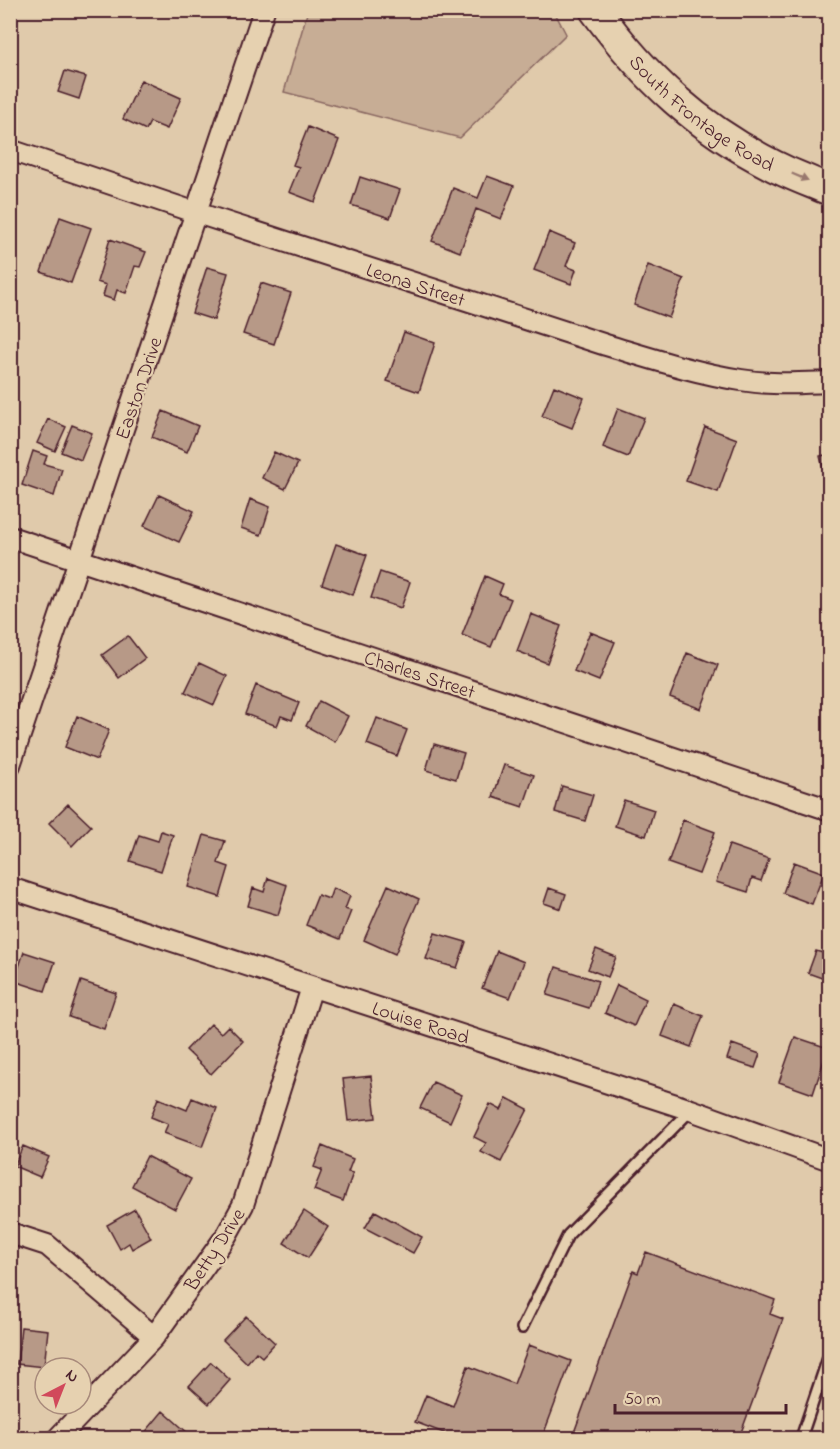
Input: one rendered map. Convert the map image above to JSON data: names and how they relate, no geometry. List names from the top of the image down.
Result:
{
  "streets": {
    "main road": ["South Frontage Road"],
    "street": [
      "Leona Street",
      "Easton Drive",
      "Charles Street",
      "Louise Road",
      "Betty Drive"
    ]
  },
  "crossings": [
    ["Leona Street", "Easton Drive"],
    ["Easton Drive", "Charles Street"],
    ["Louise Road", "Betty Drive"]
  ],
  "one_way": ["South Frontage Road"],
  "scale_bar": "50 m",
  "north": "top right"
}
